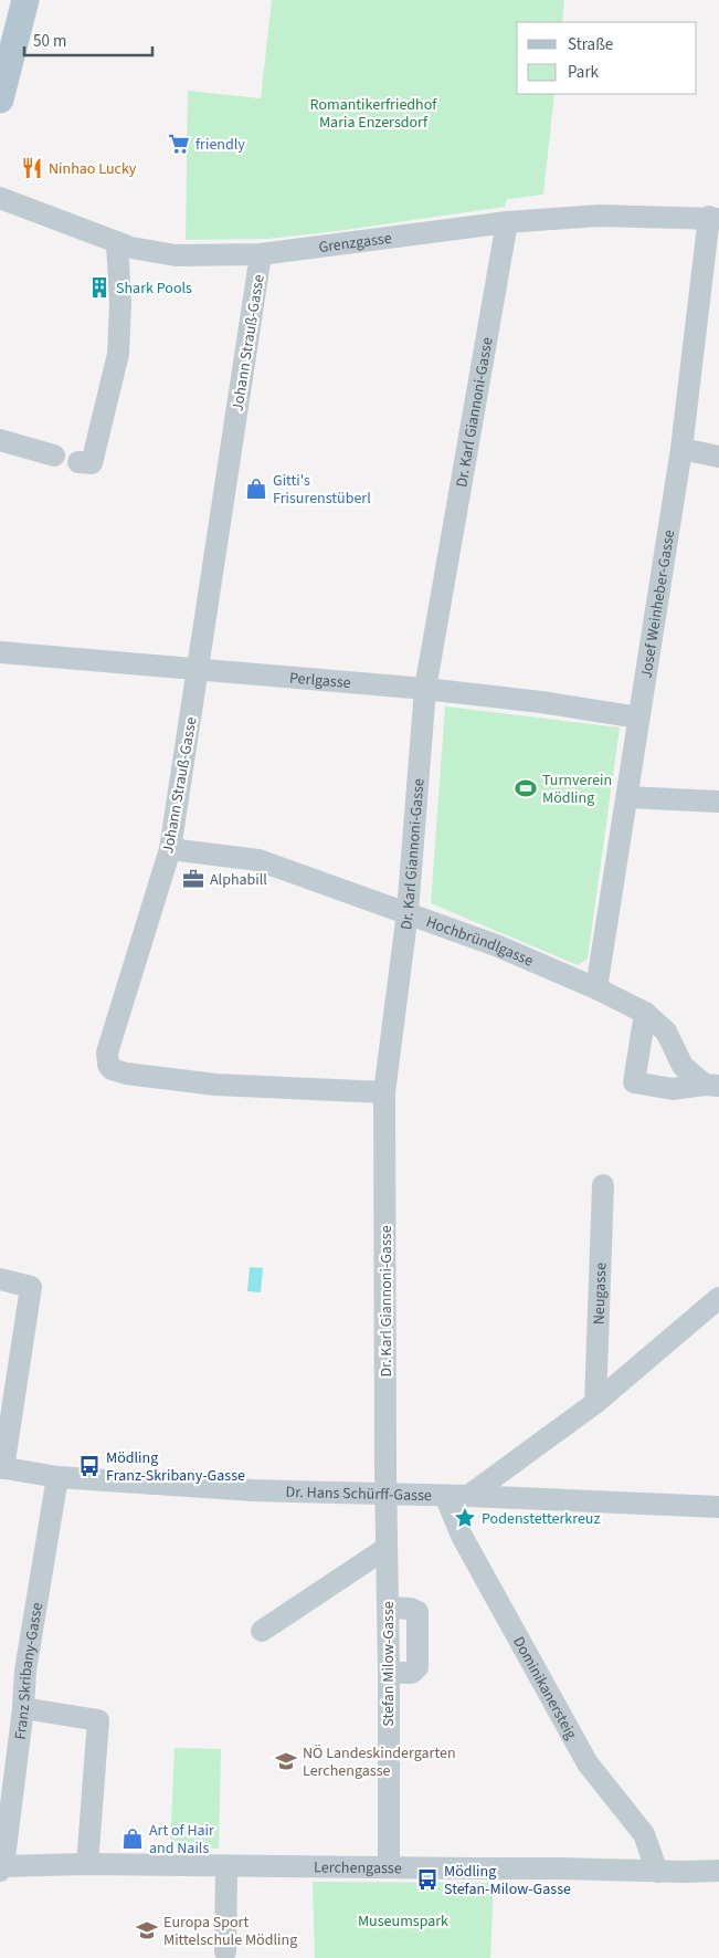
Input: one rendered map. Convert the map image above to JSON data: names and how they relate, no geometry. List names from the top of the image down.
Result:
{
  "streets": {
    "street": [
      "Grenzgasse",
      "Johann Strauß-Gasse",
      "Dr. Karl Giannoni-Gasse",
      "Josef Weinheber-Gasse",
      "Perlgasse",
      "Hochbründlgasse",
      "Neugasse",
      "Dr. Hans Schürff-Gasse",
      "Stefan Milow-Gasse",
      "Franz Skribany-Gasse",
      "Dominikanersteig",
      "Lerchengasse"
    ]
  },
  "crossings": [
    ["Grenzgasse", "Johann Strauß-Gasse"],
    ["Grenzgasse", "Dr. Karl Giannoni-Gasse"],
    ["Grenzgasse", "Josef Weinheber-Gasse"],
    ["Johann Strauß-Gasse", "Dr. Karl Giannoni-Gasse"],
    ["Johann Strauß-Gasse", "Perlgasse"],
    ["Johann Strauß-Gasse", "Hochbründlgasse"],
    ["Dr. Karl Giannoni-Gasse", "Perlgasse"],
    ["Dr. Karl Giannoni-Gasse", "Hochbründlgasse"],
    ["Dr. Karl Giannoni-Gasse", "Dr. Hans Schürff-Gasse"],
    ["Dr. Karl Giannoni-Gasse", "Stefan Milow-Gasse"],
    ["Josef Weinheber-Gasse", "Perlgasse"],
    ["Josef Weinheber-Gasse", "Hochbründlgasse"],
    ["Dr. Hans Schürff-Gasse", "Stefan Milow-Gasse"],
    ["Dr. Hans Schürff-Gasse", "Franz Skribany-Gasse"],
    ["Dr. Hans Schürff-Gasse", "Dominikanersteig"],
    ["Stefan Milow-Gasse", "Lerchengasse"],
    ["Franz Skribany-Gasse", "Lerchengasse"],
    ["Dominikanersteig", "Lerchengasse"]
  ],
  "parks": ["Romantikerfriedhof Maria Enzersdorf", "Museumspark"],
  "places": {
    "supermarket": ["friendly"],
    "restaurant": ["Ninhao Lucky"],
    "building": ["Shark Pools"],
    "shop": ["Gitti's Frisurenstüberl", "Art of Hair and Nails"],
    "sports": ["Turnverein Mödling"],
    "office": ["Alphabill"],
    "bus stop": ["Mödling Franz-Skribany-Gasse", "Mödling Stefan-Milow-Gasse"],
    "place": ["Podenstetterkreuz"],
    "school or university": ["NÖ Landeskindergarten Lerchengasse", "Europa Sport Mittelschule Mödling"]
  },
  "legend": ["Straße", "Park"],
  "scale_bar": "50 m"
}
